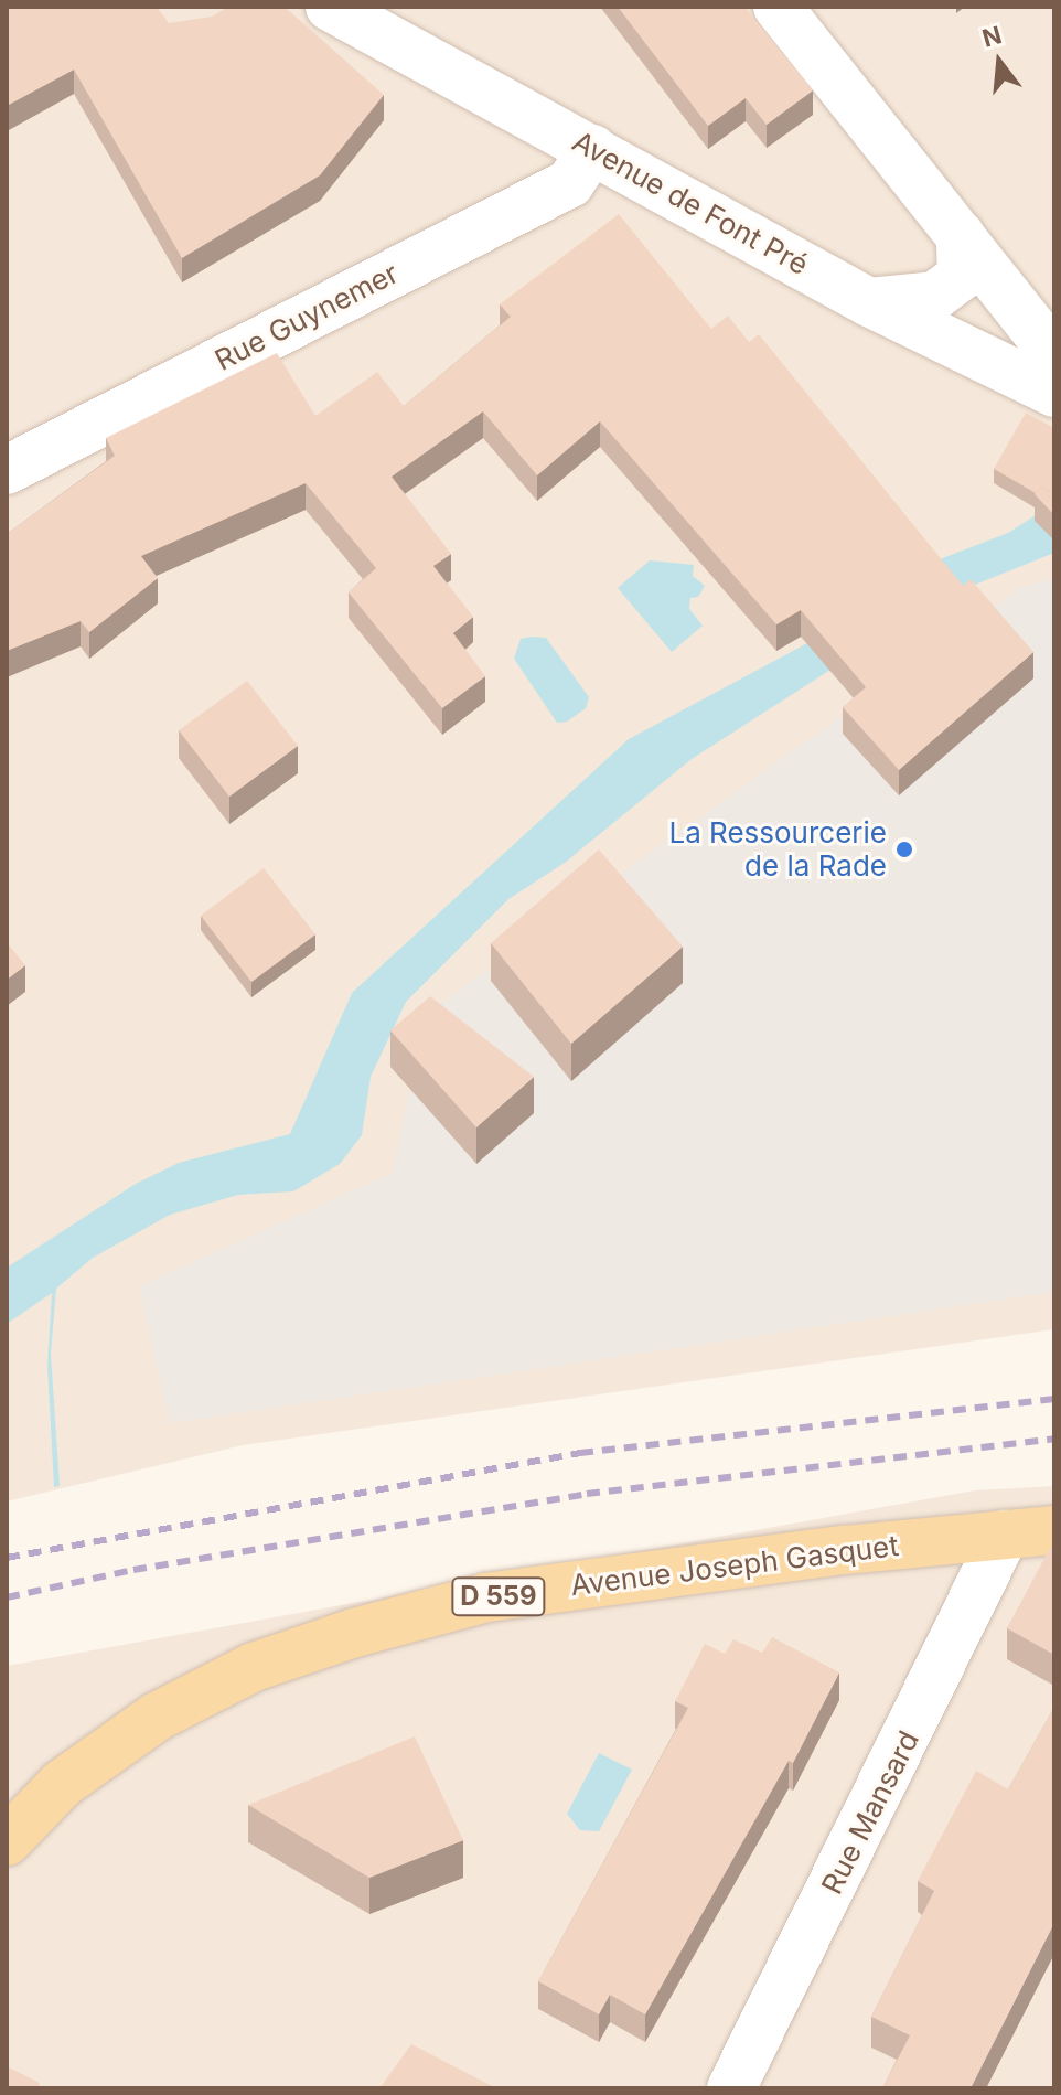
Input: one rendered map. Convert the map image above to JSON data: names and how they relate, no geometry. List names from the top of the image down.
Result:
{
  "streets": {
    "main road": ["Avenue Joseph Gasquet", "D 559"],
    "street": ["Avenue de Font Pré", "Rue Guynemer", "Rue Mansard"]
  },
  "crossings": [
    ["Avenue de Font Pré", "Rue Guynemer"],
    ["Avenue Joseph Gasquet", "Rue Mansard"]
  ],
  "places": ["La Ressourcerie de la Rade"],
  "north": "top"
}
